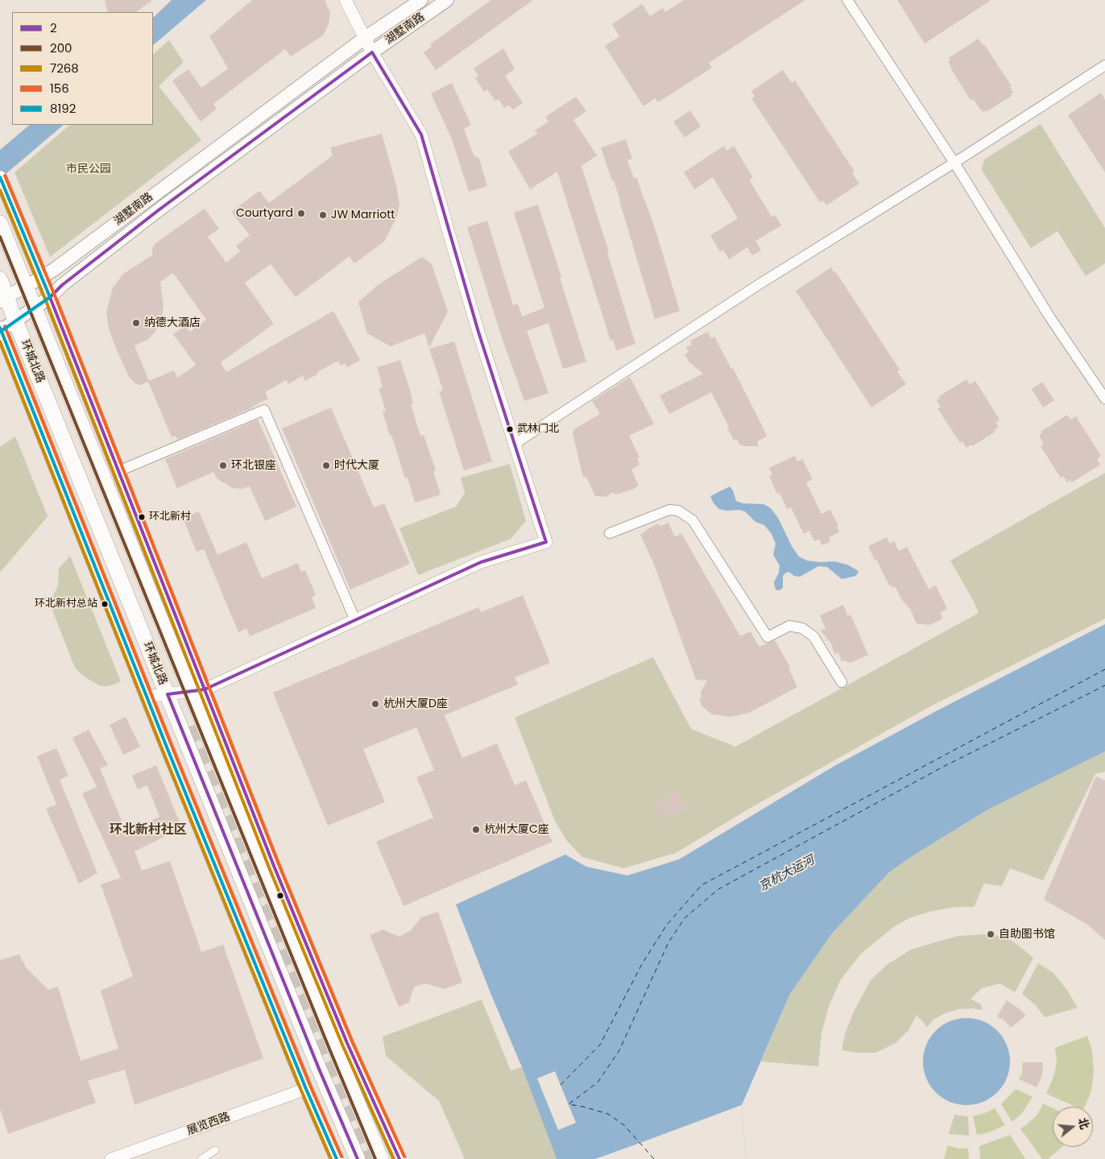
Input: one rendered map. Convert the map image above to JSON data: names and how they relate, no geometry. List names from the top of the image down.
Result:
{
  "streets": {
    "main road": ["湖墅南路", "环城北路"],
    "street": ["展览西路"]
  },
  "crossings": [
    ["湖墅南路", "环城北路"],
    ["环城北路", "展览西路"]
  ],
  "districts": ["环北新村社区"],
  "water": ["京杭大运河"],
  "parks": ["市民公园"],
  "places": [
    "Courtyard",
    "JW Marriott",
    "纳德大酒店",
    "武林门北",
    "环北银座",
    "时代大厦",
    "环北新村",
    "环北新村总站",
    "杭州大厦D座",
    "杭州大厦C座",
    "自助图书馆"
  ],
  "lines": [
    "transit line 2",
    "transit line 156",
    "transit line 8192",
    "transit line 7268",
    "transit line 200"
  ],
  "legend": [
    "2",
    "200",
    "7268",
    "156",
    "8192"
  ],
  "north": "right"
}
